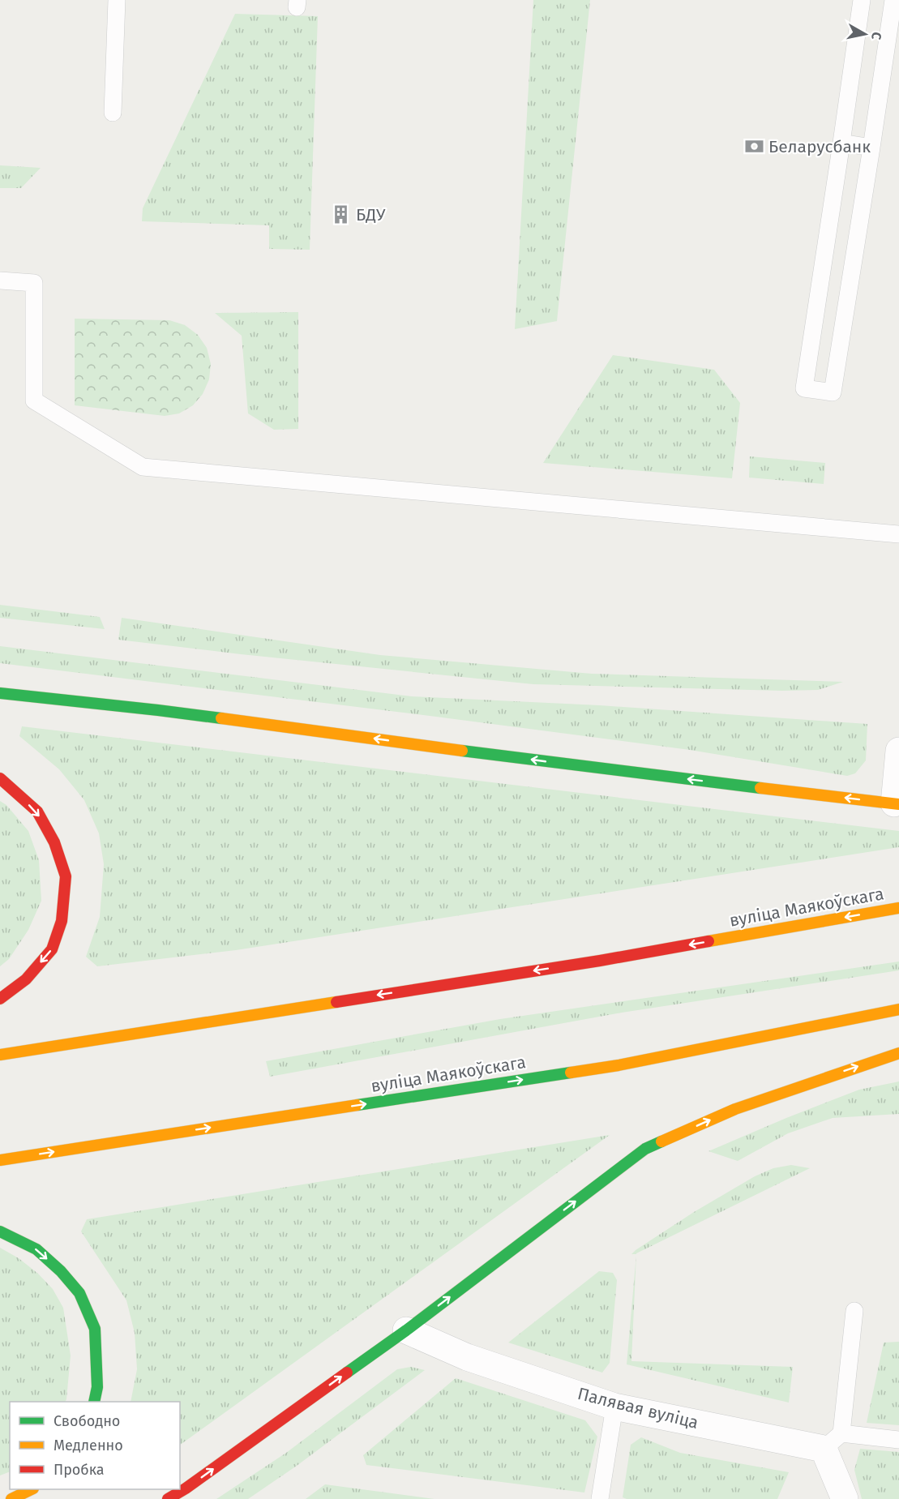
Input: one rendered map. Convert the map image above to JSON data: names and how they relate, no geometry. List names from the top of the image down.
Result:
{
  "streets": {
    "main road": ["вуліца Маякоўскага"],
    "street": ["Палявая вуліца"]
  },
  "places": {
    "bank": ["Беларусбанк"],
    "building": ["БДУ"]
  },
  "legend": ["Свободно", "Медленно", "Пробка"],
  "north": "right"
}
